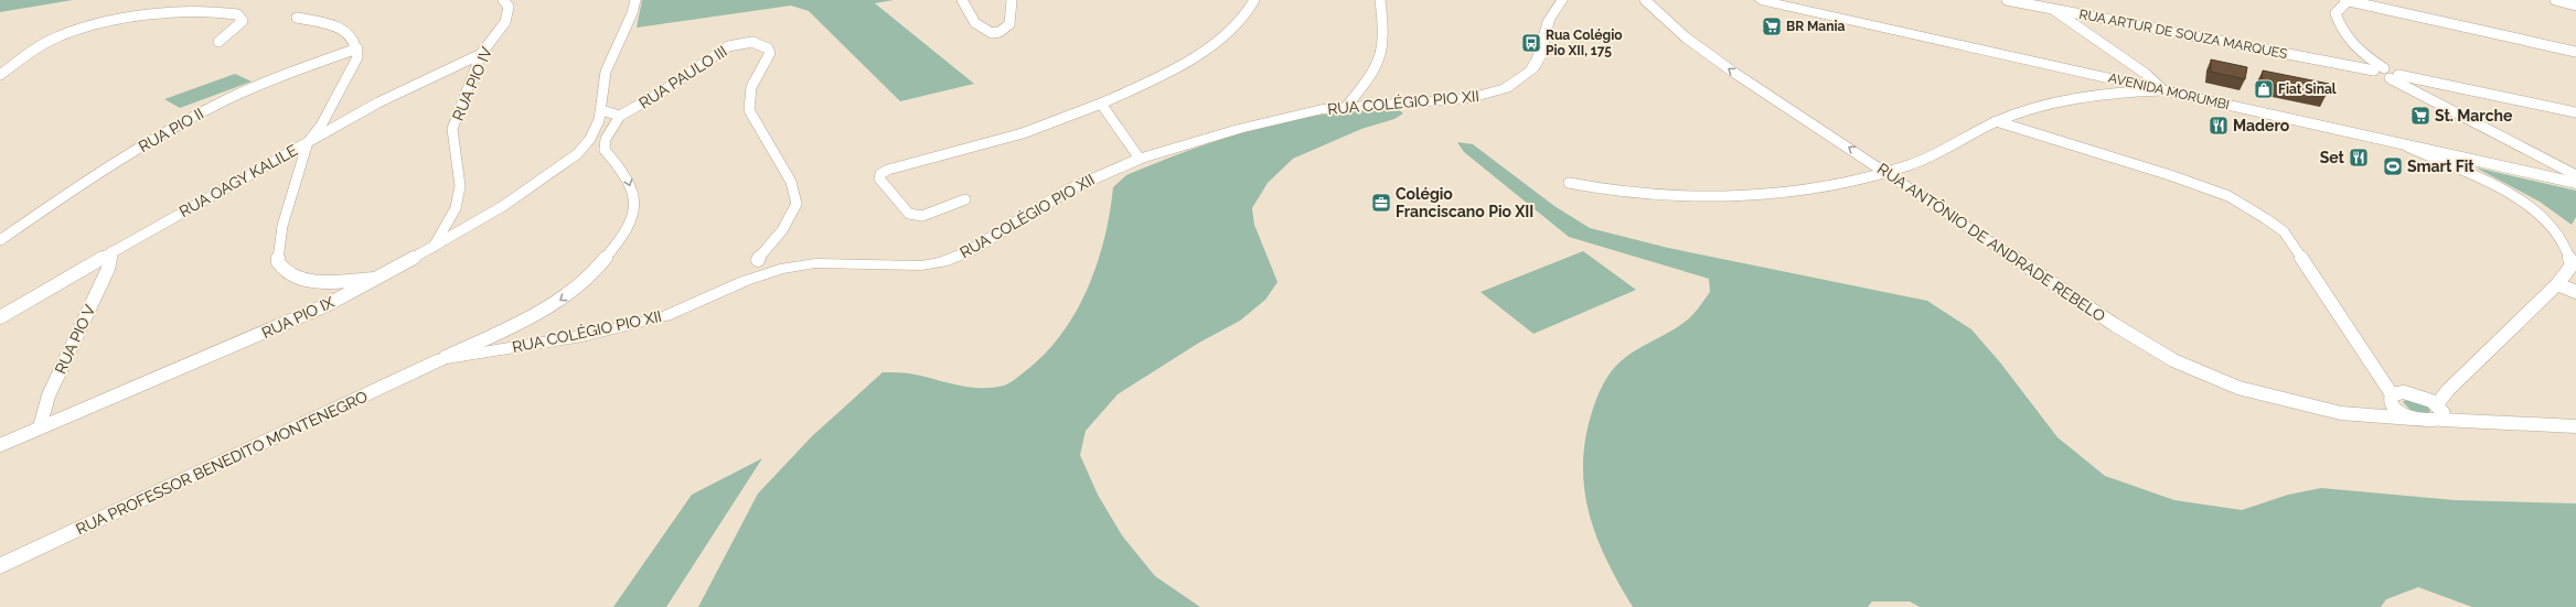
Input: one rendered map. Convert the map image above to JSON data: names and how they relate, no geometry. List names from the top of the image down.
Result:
{
  "streets": {
    "main road": ["AVENIDA MORUMBI"],
    "street": [
      "RUA ARTUR DE SOUZA MARQUES",
      "RUA PAULO III",
      "RUA PIO IV",
      "RUA COLÉGIO PIO XII",
      "RUA PIO II",
      "RUA OAGY KALILE",
      "RUA ANTÔNIO DE ANDRADE REBELO",
      "RUA PIO IX",
      "RUA PIO V",
      "RUA PROFESSOR BENEDITO MONTENEGRO"
    ]
  },
  "crossings": [
    ["RUA PIO IV", "RUA OAGY KALILE"],
    ["RUA PIO IV", "RUA PIO IX"],
    ["RUA COLÉGIO PIO XII", "RUA PROFESSOR BENEDITO MONTENEGRO"],
    ["RUA OAGY KALILE", "RUA PIO V"],
    ["RUA PIO IX", "RUA PIO V"]
  ],
  "places": {
    "supermarket": ["BR Mania", "St. Marche"],
    "bus stop": ["Rua Colégio Pio XII, 175"],
    "shop": ["Fiat Sinal"],
    "restaurant": ["Madero", "Set"],
    "sports": ["Smart Fit"],
    "office": ["Colégio Franciscano Pio XII"]
  }
}
